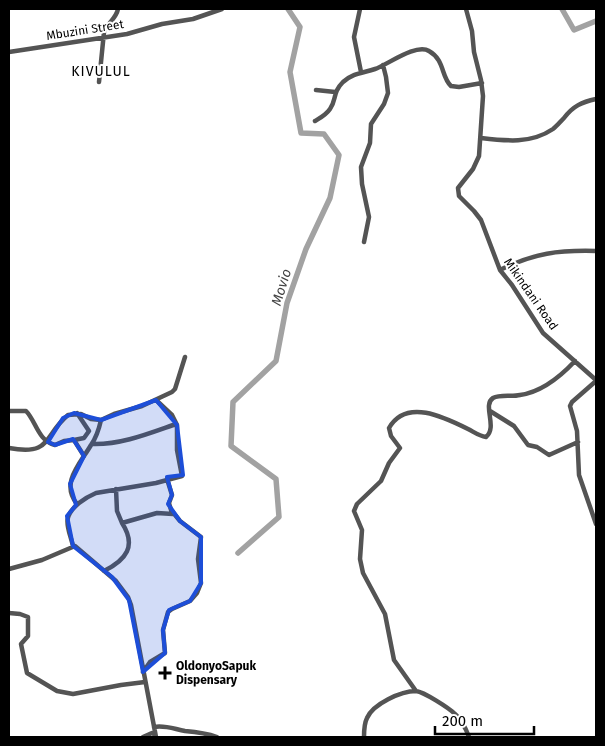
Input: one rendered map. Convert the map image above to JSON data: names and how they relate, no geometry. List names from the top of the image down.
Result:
{
  "streets": {
    "street": ["Mbuzini Street", "Mikindani Road"]
  },
  "districts": ["KIVULUL"],
  "water": ["Movio"],
  "places": {
    "health": ["OldonyoSapuk Dispensary"]
  },
  "scale_bar": "200 m"
}
